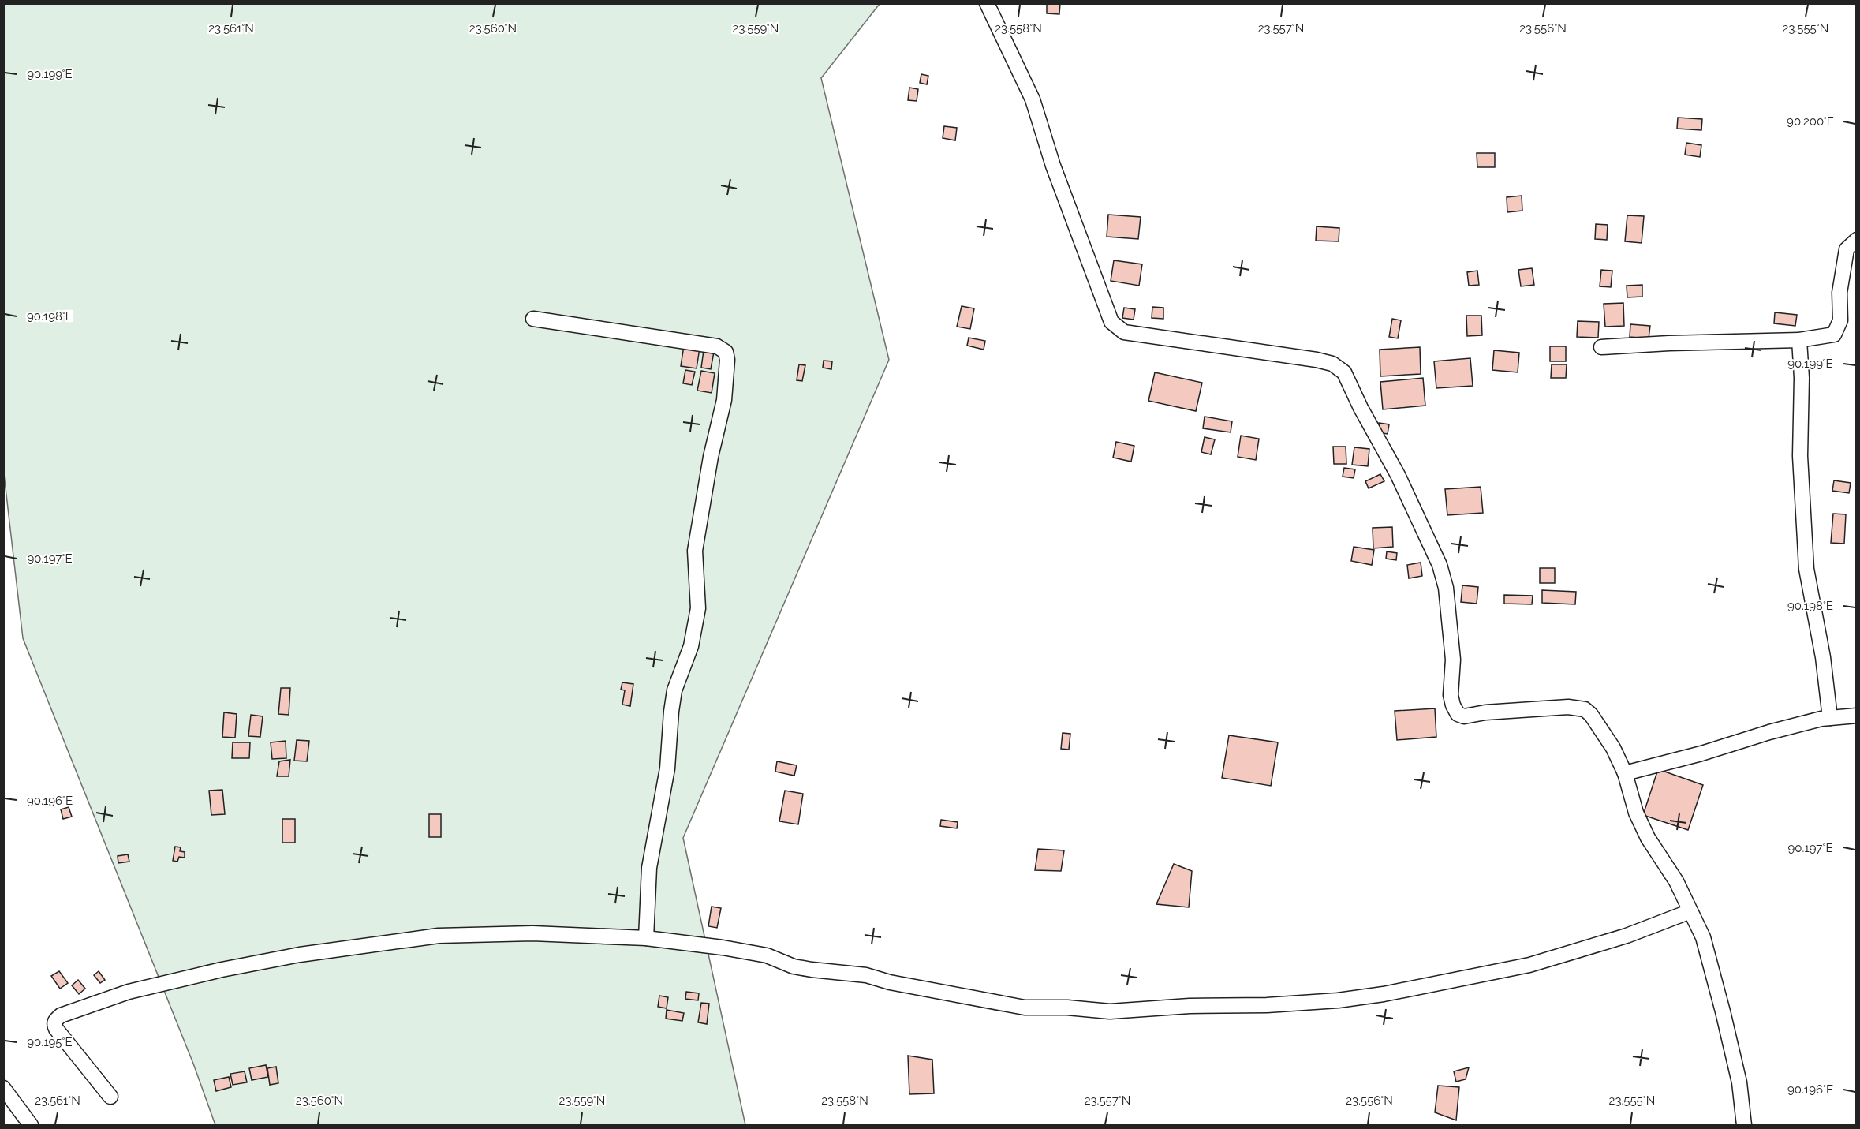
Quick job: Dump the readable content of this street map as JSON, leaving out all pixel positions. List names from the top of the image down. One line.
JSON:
{"coordinates":["23.561°N","23.560°N","23.559°N","23.558°N","23.557°N","23.556°N","23.555°N","90.199°E","90.200°E","90.198°E","90.197°E","90.196°E","90.195°E"]}
